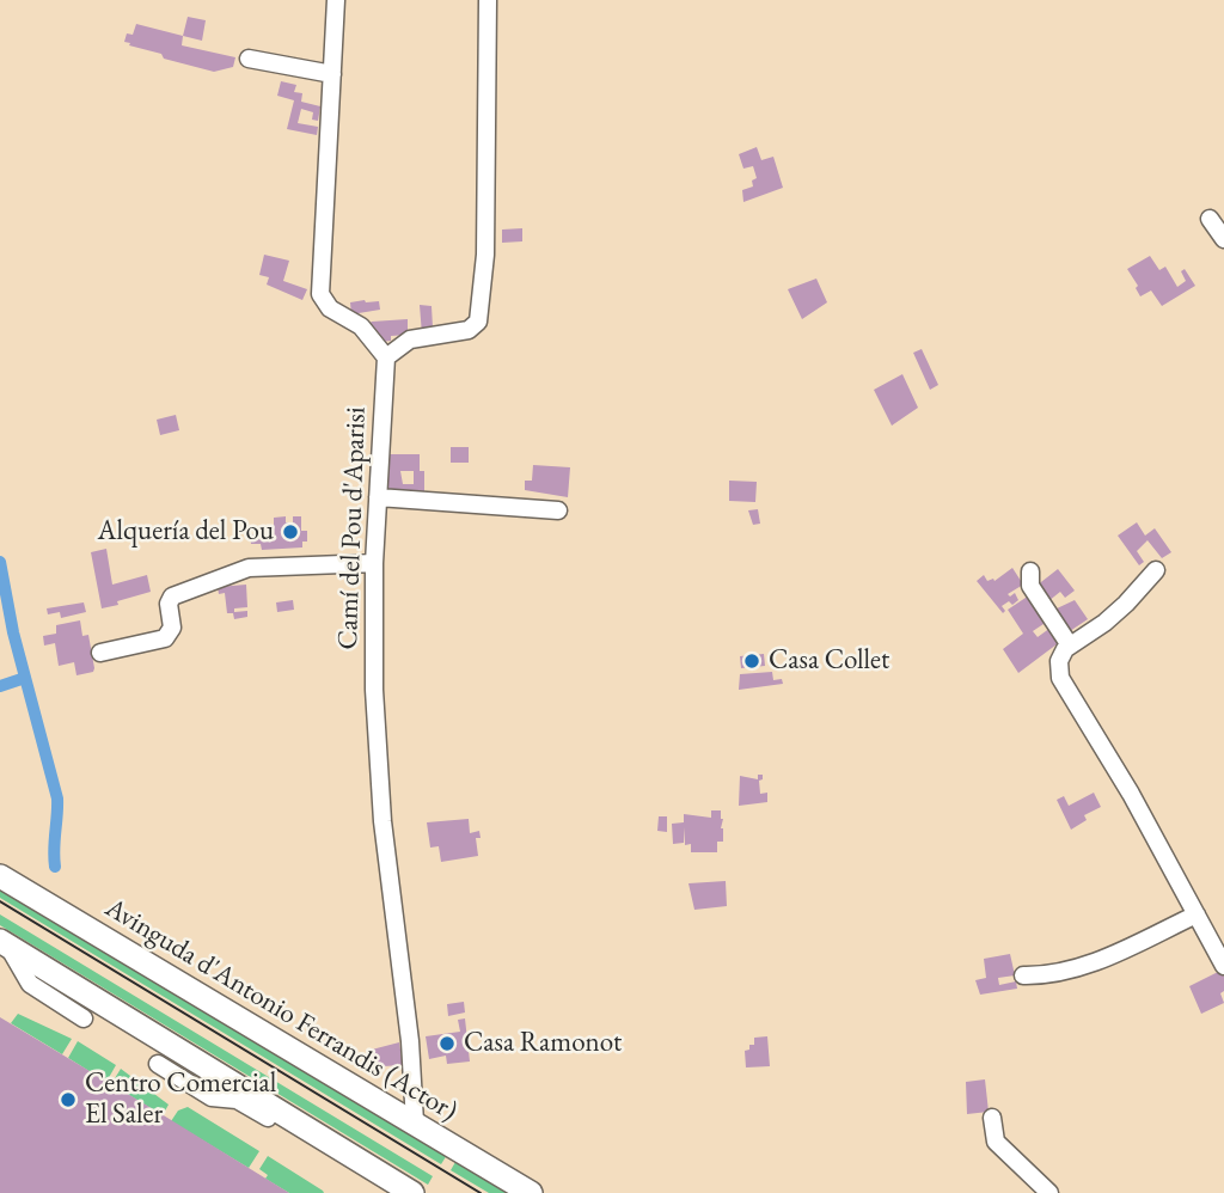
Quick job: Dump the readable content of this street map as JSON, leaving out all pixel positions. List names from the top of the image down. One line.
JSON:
{"streets":{"main road":["Avinguda d'Antonio Ferrandis (Actor)"],"street":["Camí del Pou d'Aparisi"]},"crossings":[["Camí del Pou d'Aparisi","Avinguda d'Antonio Ferrandis (Actor)"]],"places":["Alquería del Pou","Casa Collet","Casa Ramonot","Centro Comercial El Saler"]}
